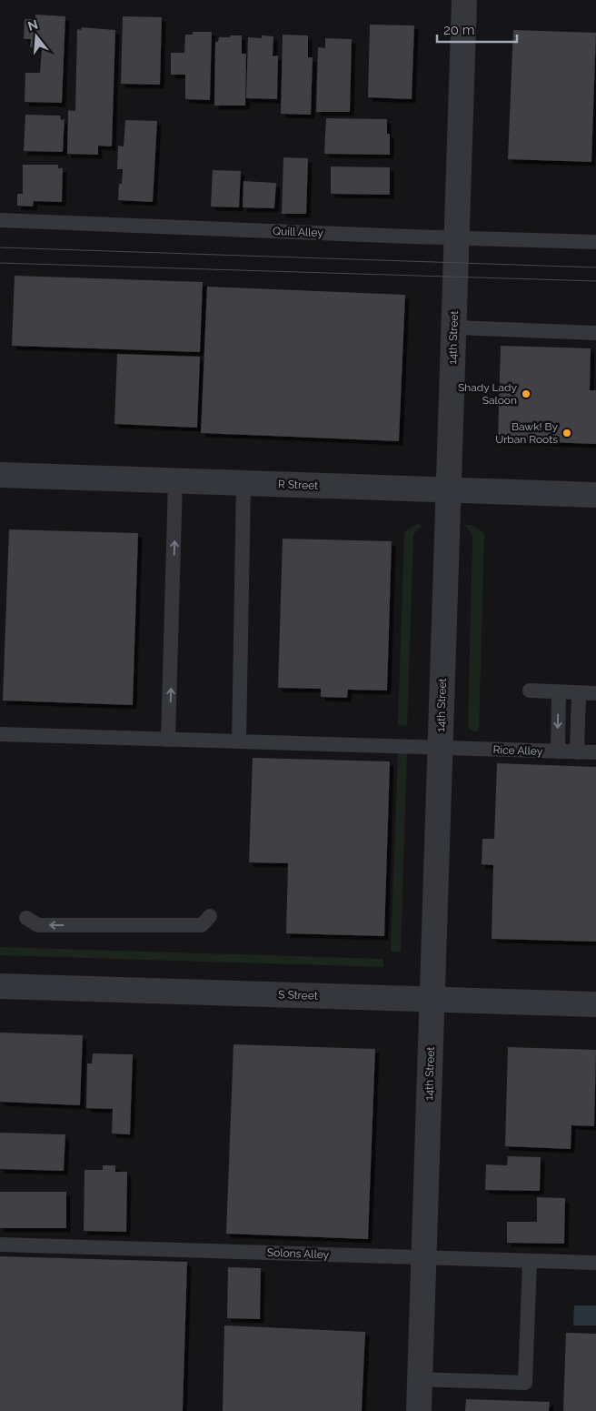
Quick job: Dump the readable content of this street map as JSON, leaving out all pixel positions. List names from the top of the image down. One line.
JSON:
{"streets":{"street":["14th Street","R Street","S Street"],"lane":["Quill Alley","Rice Alley","Solons Alley"]},"crossings":[["Quill Alley","14th Street"],["14th Street","R Street"],["14th Street","Rice Alley"],["14th Street","S Street"],["14th Street","Solons Alley"]],"places":["Shady Lady Saloon","Bawk! By Urban Roots"],"scale_bar":"20 m","north":"top"}
